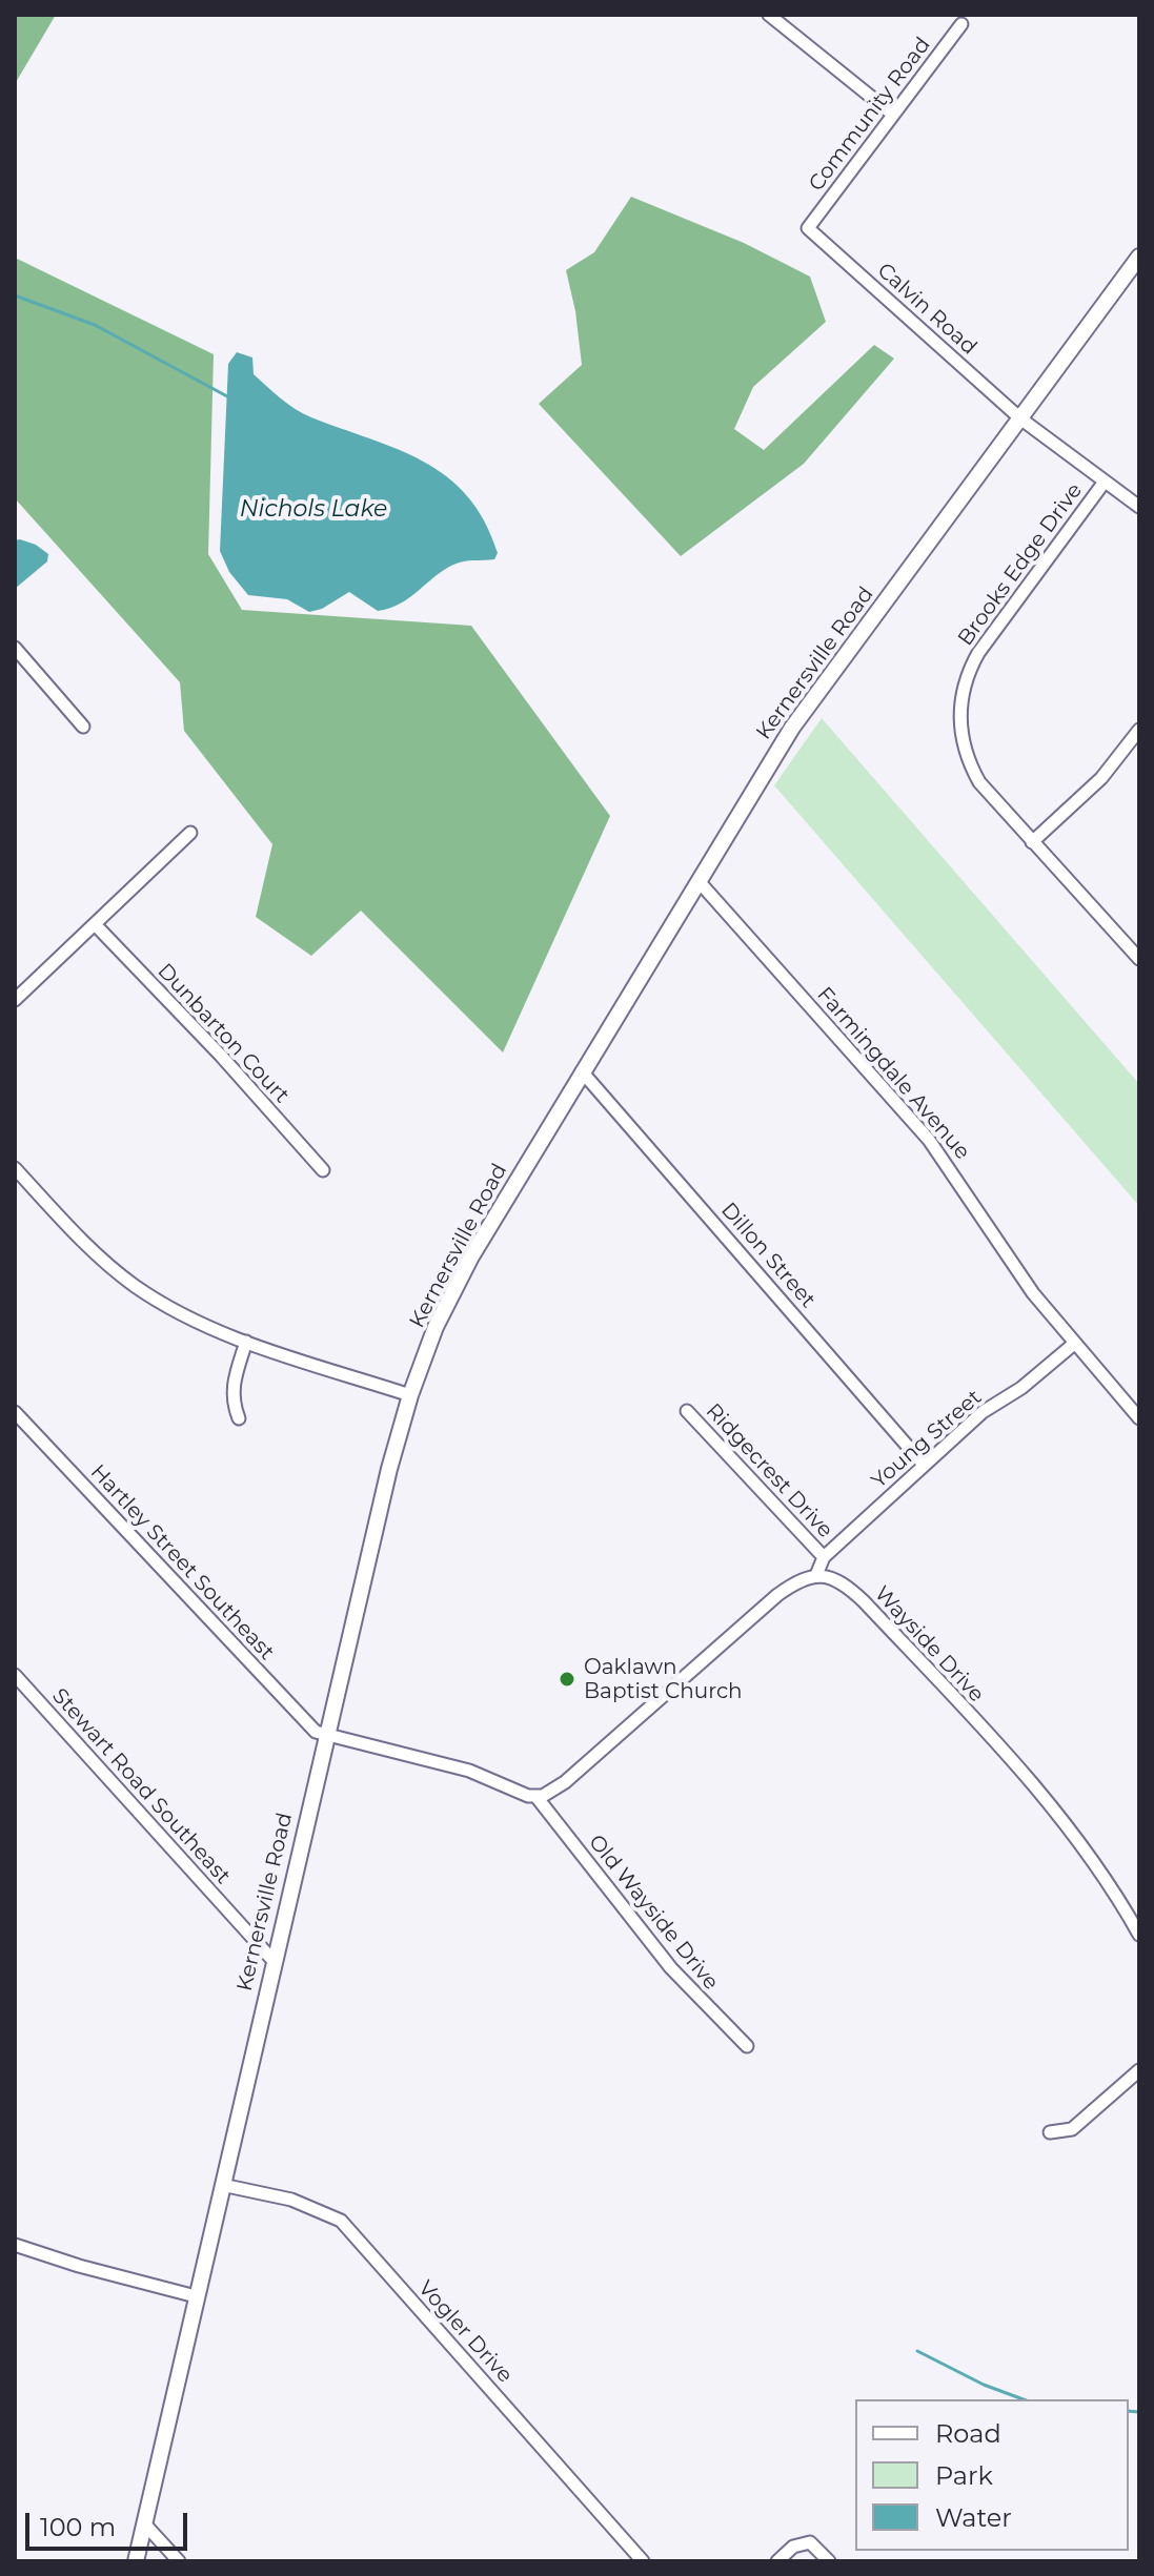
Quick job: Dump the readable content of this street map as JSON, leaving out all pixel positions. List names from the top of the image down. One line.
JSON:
{"streets":{"main road":["Kernersville Road"],"street":["Community Road","Calvin Road","Brooks Edge Drive","Dunbarton Court","Farmingdale Avenue","Dillon Street","Young Street","Ridgecrest Drive","Hartley Street Southeast","Wayside Drive","Stewart Road Southeast","Old Wayside Drive","Vogler Drive"]},"crossings":[["Community Road","Calvin Road"],["Calvin Road","Brooks Edge Drive"],["Calvin Road","Kernersville Road"],["Kernersville Road","Farmingdale Avenue"],["Kernersville Road","Dillon Street"],["Kernersville Road","Hartley Street Southeast"],["Kernersville Road","Stewart Road Southeast"],["Kernersville Road","Vogler Drive"],["Farmingdale Avenue","Young Street"],["Dillon Street","Young Street"],["Young Street","Ridgecrest Drive"],["Young Street","Wayside Drive"]],"water":["Nichols Lake"],"places":["Oaklawn Baptist Church"],"legend":["Road","Park","Water"],"scale_bar":"100 m"}
